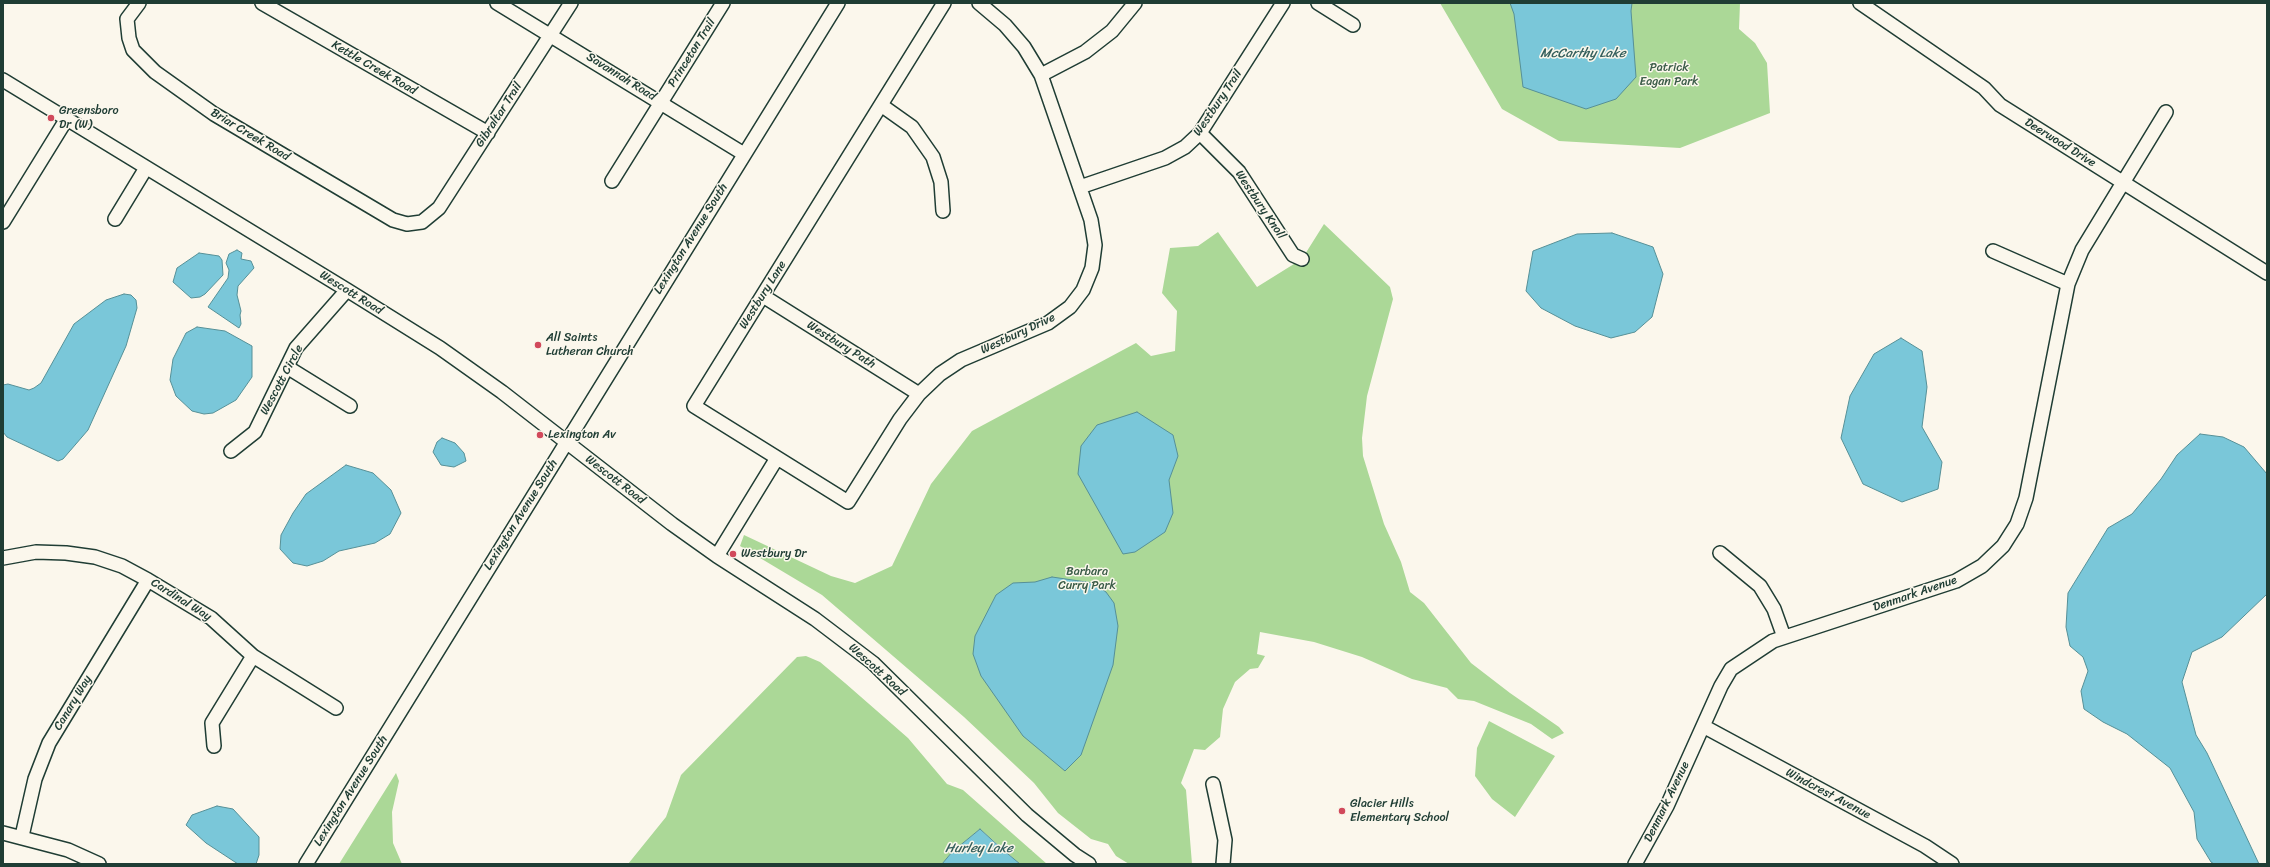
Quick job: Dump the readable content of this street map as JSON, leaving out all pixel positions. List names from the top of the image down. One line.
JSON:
{"streets":{"street":["Princeton Trail","Kettle Creek Road","Savannah Road","Westbury Trail","Gibraltar Trail","Briar Creek Road","Deerwood Drive","Westbury Knoll","Lexington Avenue South","Wescott Road","Westbury Lane","Westbury Drive","Westbury Path","Wescott Circle","Denmark Avenue","Cardinal Way","Canary Way","Windcrest Avenue"]},"crossings":[["Princeton Trail","Savannah Road"],["Kettle Creek Road","Gibraltar Trail"],["Savannah Road","Gibraltar Trail"],["Savannah Road","Lexington Avenue South"],["Westbury Trail","Westbury Knoll"],["Westbury Trail","Westbury Drive"],["Gibraltar Trail","Briar Creek Road"],["Deerwood Drive","Denmark Avenue"],["Lexington Avenue South","Wescott Road"],["Wescott Road","Wescott Circle"],["Westbury Lane","Westbury Drive"],["Westbury Lane","Westbury Path"],["Westbury Drive","Westbury Path"],["Denmark Avenue","Windcrest Avenue"],["Cardinal Way","Canary Way"]],"water":["McCarthy Lake","Hurley Lake"],"parks":["Patrick Eagan Park","Barbara Curry Park"],"places":["Greensboro Dr (W)","All Saints Lutheran Church","Lexington Av","Westbury Dr","Glacier Hills Elementary School"]}
